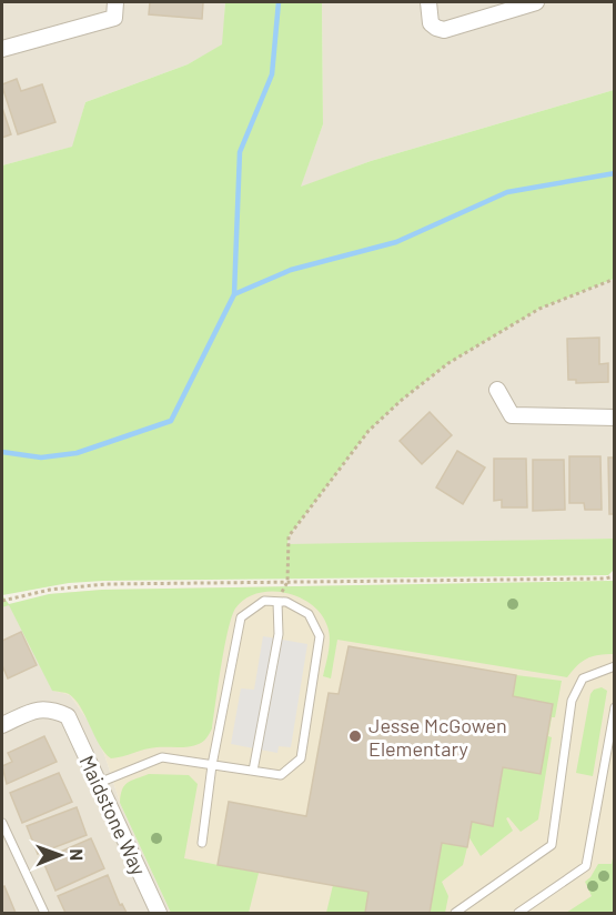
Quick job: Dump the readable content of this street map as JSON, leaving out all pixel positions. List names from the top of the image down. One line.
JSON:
{"streets":{"street":["Maidstone Way"]},"places":["Jesse McGowen Elementary"],"north":"right"}
